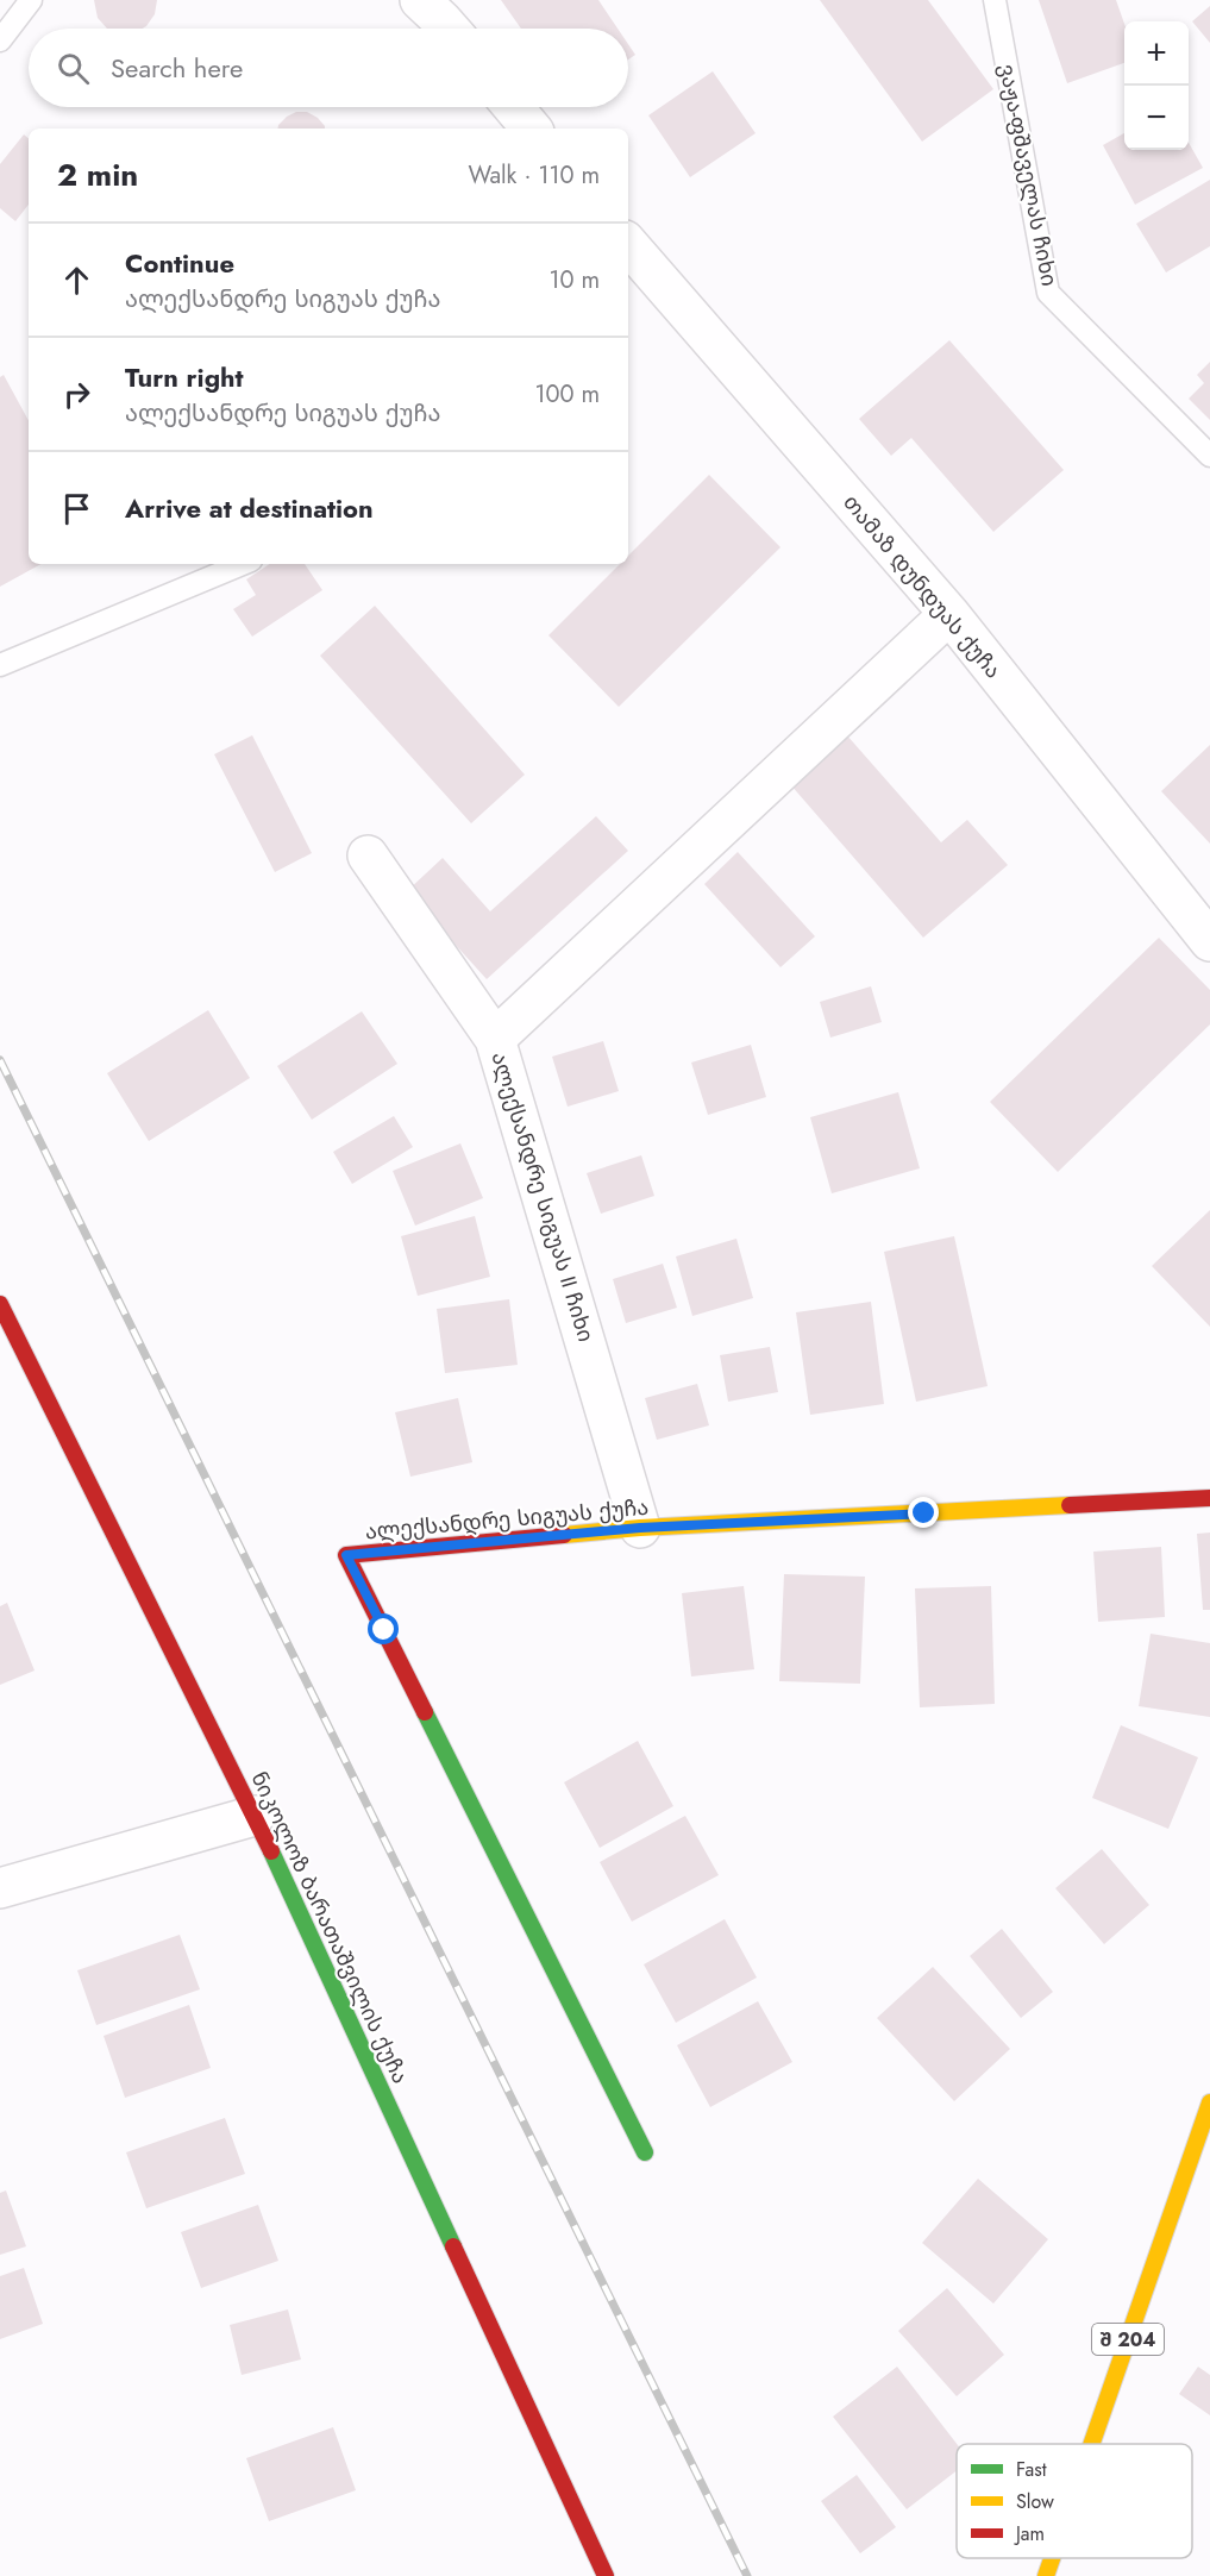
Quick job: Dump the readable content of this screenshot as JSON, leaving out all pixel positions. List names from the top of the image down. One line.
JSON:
{"streets":{"street":["თამაზ დუნდუას ქუჩა","ალექსანდრე სიგუას II ჩიხი","ალექსანდრე სიგუას ქუჩა","ნიკოლოზ ბარათაშვილის ქუჩა","შ 204"],"lane":["ვაჟა-ფშაველას ჩიხი"]},"crossings":[["ალექსანდრე სიგუას II ჩიხი","ალექსანდრე სიგუას ქუჩა"]],"legend":["Fast","Slow","Jam"],"page":{"map_buttons":["+","−"],"search":"Search here","heading":["2 min","Walk · 110 m"],"list":[["Continue","ალექსანდრე სიგუას ქუჩა","10 m"],["Turn right","ალექსანდრე სიგუას ქუჩა","100 m"],"Arrive at destination"]}}
